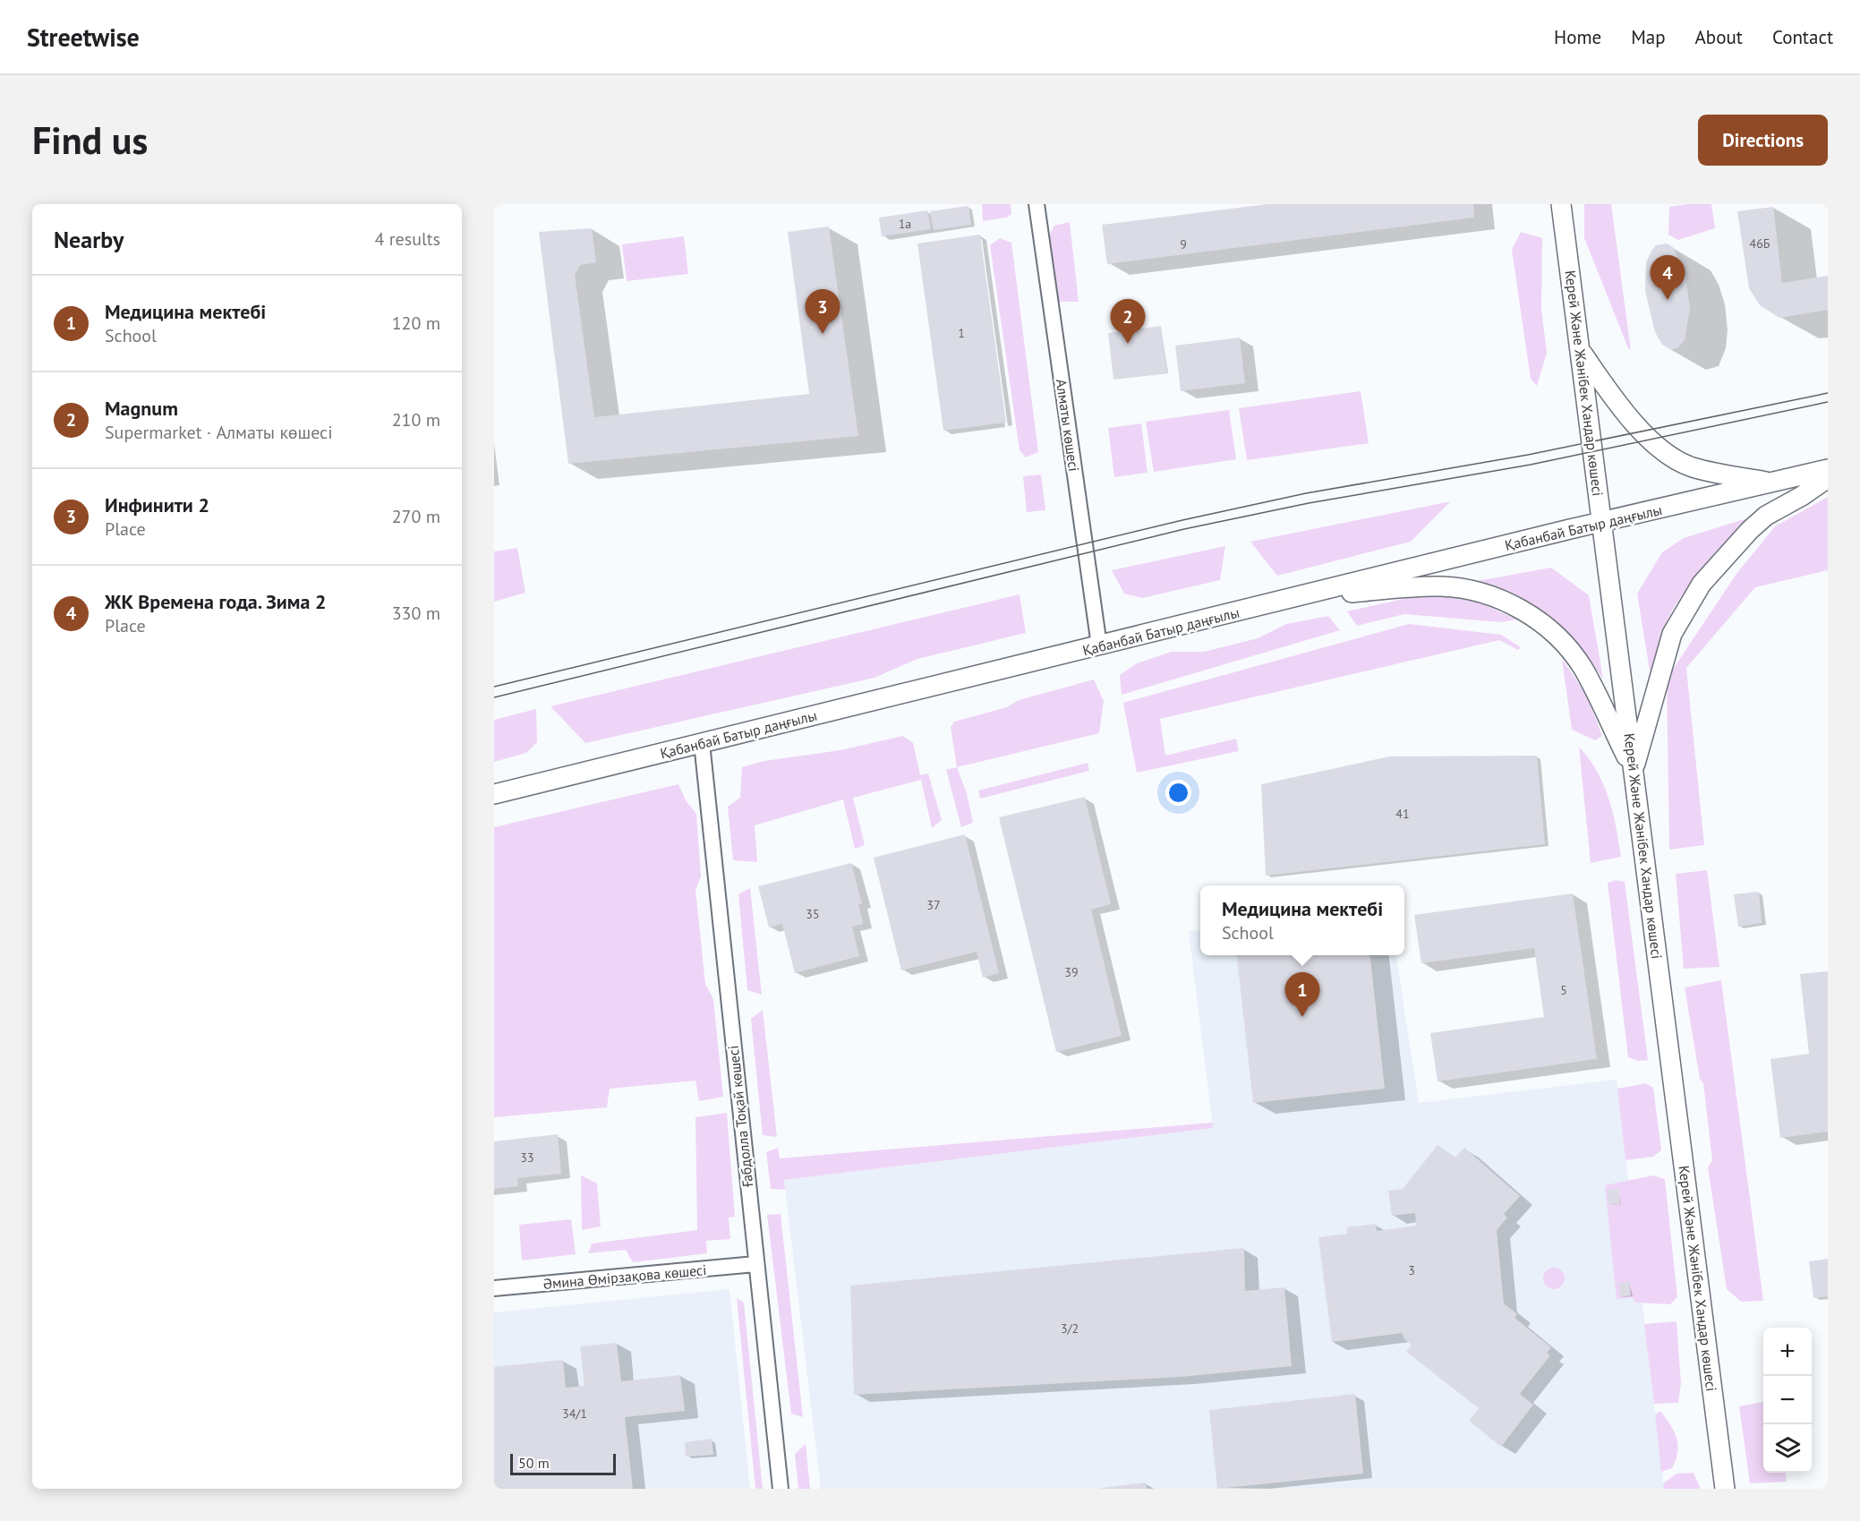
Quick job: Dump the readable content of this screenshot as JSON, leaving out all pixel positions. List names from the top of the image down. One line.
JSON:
{"streets":{"main road":["Керей Және Жәнібек Хандар көшесі","Қабанбай Батыр даңғылы"],"street":["Алматы көшесі","Ғабдолла Тоқай көшесі","Әмина Өмірзақова көшесі"]},"crossings":[["Керей Және Жәнібек Хандар көшесі","Қабанбай Батыр даңғылы"],["Алматы көшесі","Қабанбай Батыр даңғылы"],["Қабанбай Батыр даңғылы","Ғабдолла Тоқай көшесі"],["Ғабдолла Тоқай көшесі","Әмина Өмірзақова көшесі"]],"house_numbers":["1а","46Б","9","1","41","37","35","39","5","33","3","3/2","34/1"],"scale_bar":"50 m","page":{"header":"Streetwise","nav":["Home","Map","About","Contact"],"buttons":"Directions","title":"Find us","heading":["Nearby","4 results"],"pins":["4","3","2","1"],"list":[{"mark":"1","name":"Медицина мектебі","note":"School","value":"120 m"},{"mark":"2","name":"Magnum","note":"Supermarket · Алматы көшесі","value":"210 m"},{"mark":"3","name":"Инфинити 2","note":"Place","value":"270 m"},{"mark":"4","name":"ЖК Времена года. Зима 2","note":"Place","value":"330 m"}],"popup":["Медицина мектебі","School"],"map_buttons":["+","−"],"scale":"50 m"}}
